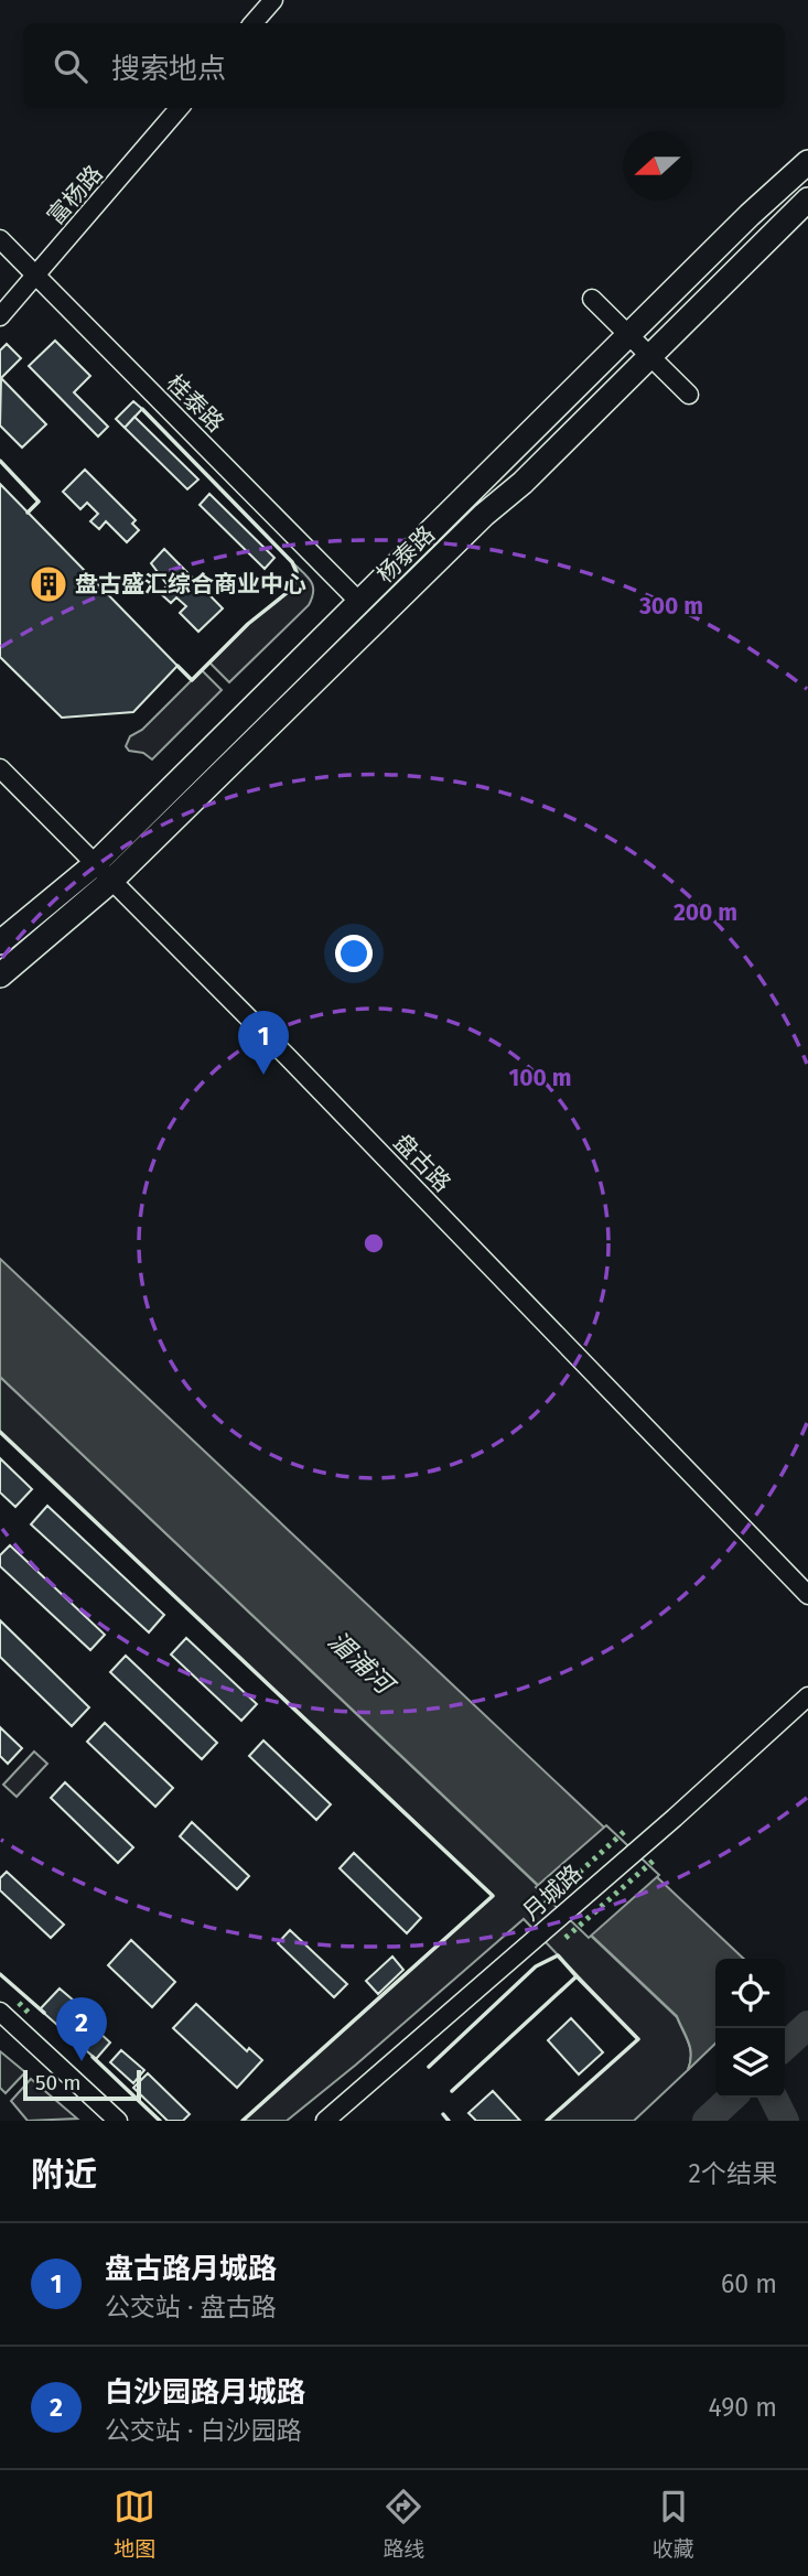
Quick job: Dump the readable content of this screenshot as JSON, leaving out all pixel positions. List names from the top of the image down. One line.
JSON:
{"streets":{"main road":["杨泰路"],"street":["富杨路","桂泰路","盘古路","月城路"]},"crossings":[["富杨路","桂泰路"],["桂泰路","杨泰路"],["杨泰路","盘古路"]],"water":["湄浦河"],"places":{"building":["盘古盛汇综合商业中心"]},"scale_bar":"50 m","north":"left","page":{"search":"搜索地点","pins":["1","2"],"scale":"50 m","heading":["附近","2个结果"],"list":[{"mark":"1","name":"盘古路月城路","note":"公交站 · 盘古路","value":"60 m"},{"mark":"2","name":"白沙园路月城路","note":"公交站 · 白沙园路","value":"490 m"}],"nav":["地图","路线","收藏"]},"rings":["300 m","200 m","100 m"]}
